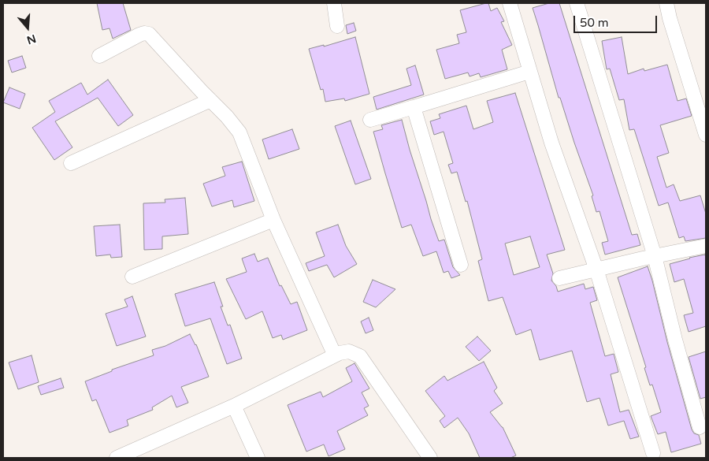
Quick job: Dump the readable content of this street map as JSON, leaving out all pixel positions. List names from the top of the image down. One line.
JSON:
{"scale_bar":"50 m","north":"bottom"}
